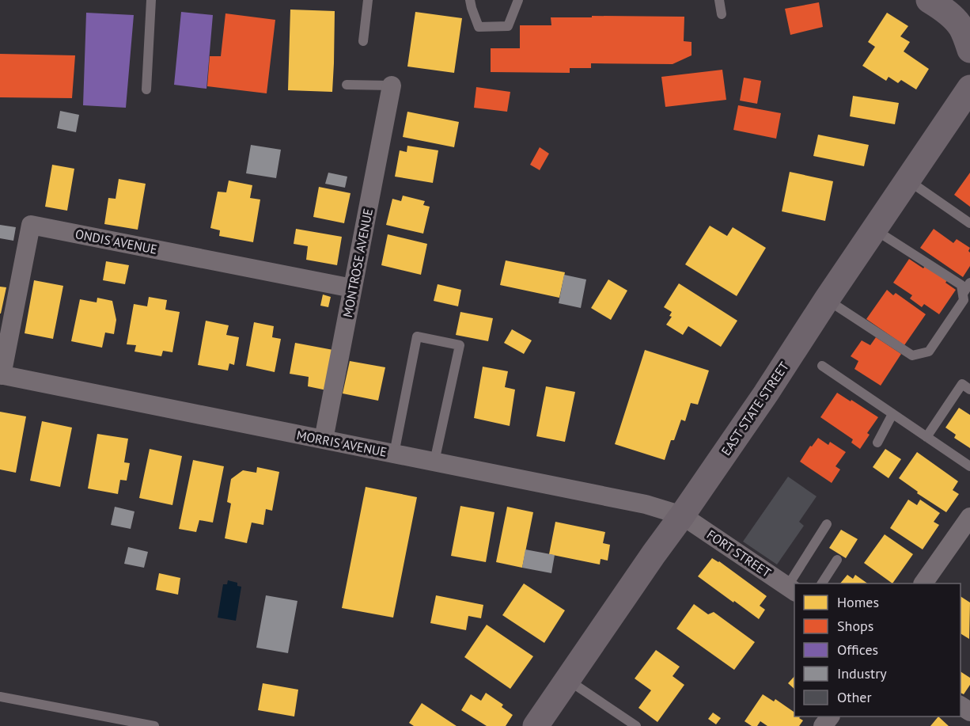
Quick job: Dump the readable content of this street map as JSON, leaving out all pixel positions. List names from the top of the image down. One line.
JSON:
{"streets":{"main road":["EAST STATE STREET"],"street":["ONDIS AVENUE","MONTROSE AVENUE","MORRIS AVENUE","FORT STREET"]},"crossings":[["ONDIS AVENUE","MONTROSE AVENUE"],["ONDIS AVENUE","MORRIS AVENUE"],["MONTROSE AVENUE","MORRIS AVENUE"],["EAST STATE STREET","MORRIS AVENUE"],["EAST STATE STREET","FORT STREET"],["MORRIS AVENUE","FORT STREET"]],"legend":["Homes","Shops","Offices","Industry","Other"]}
